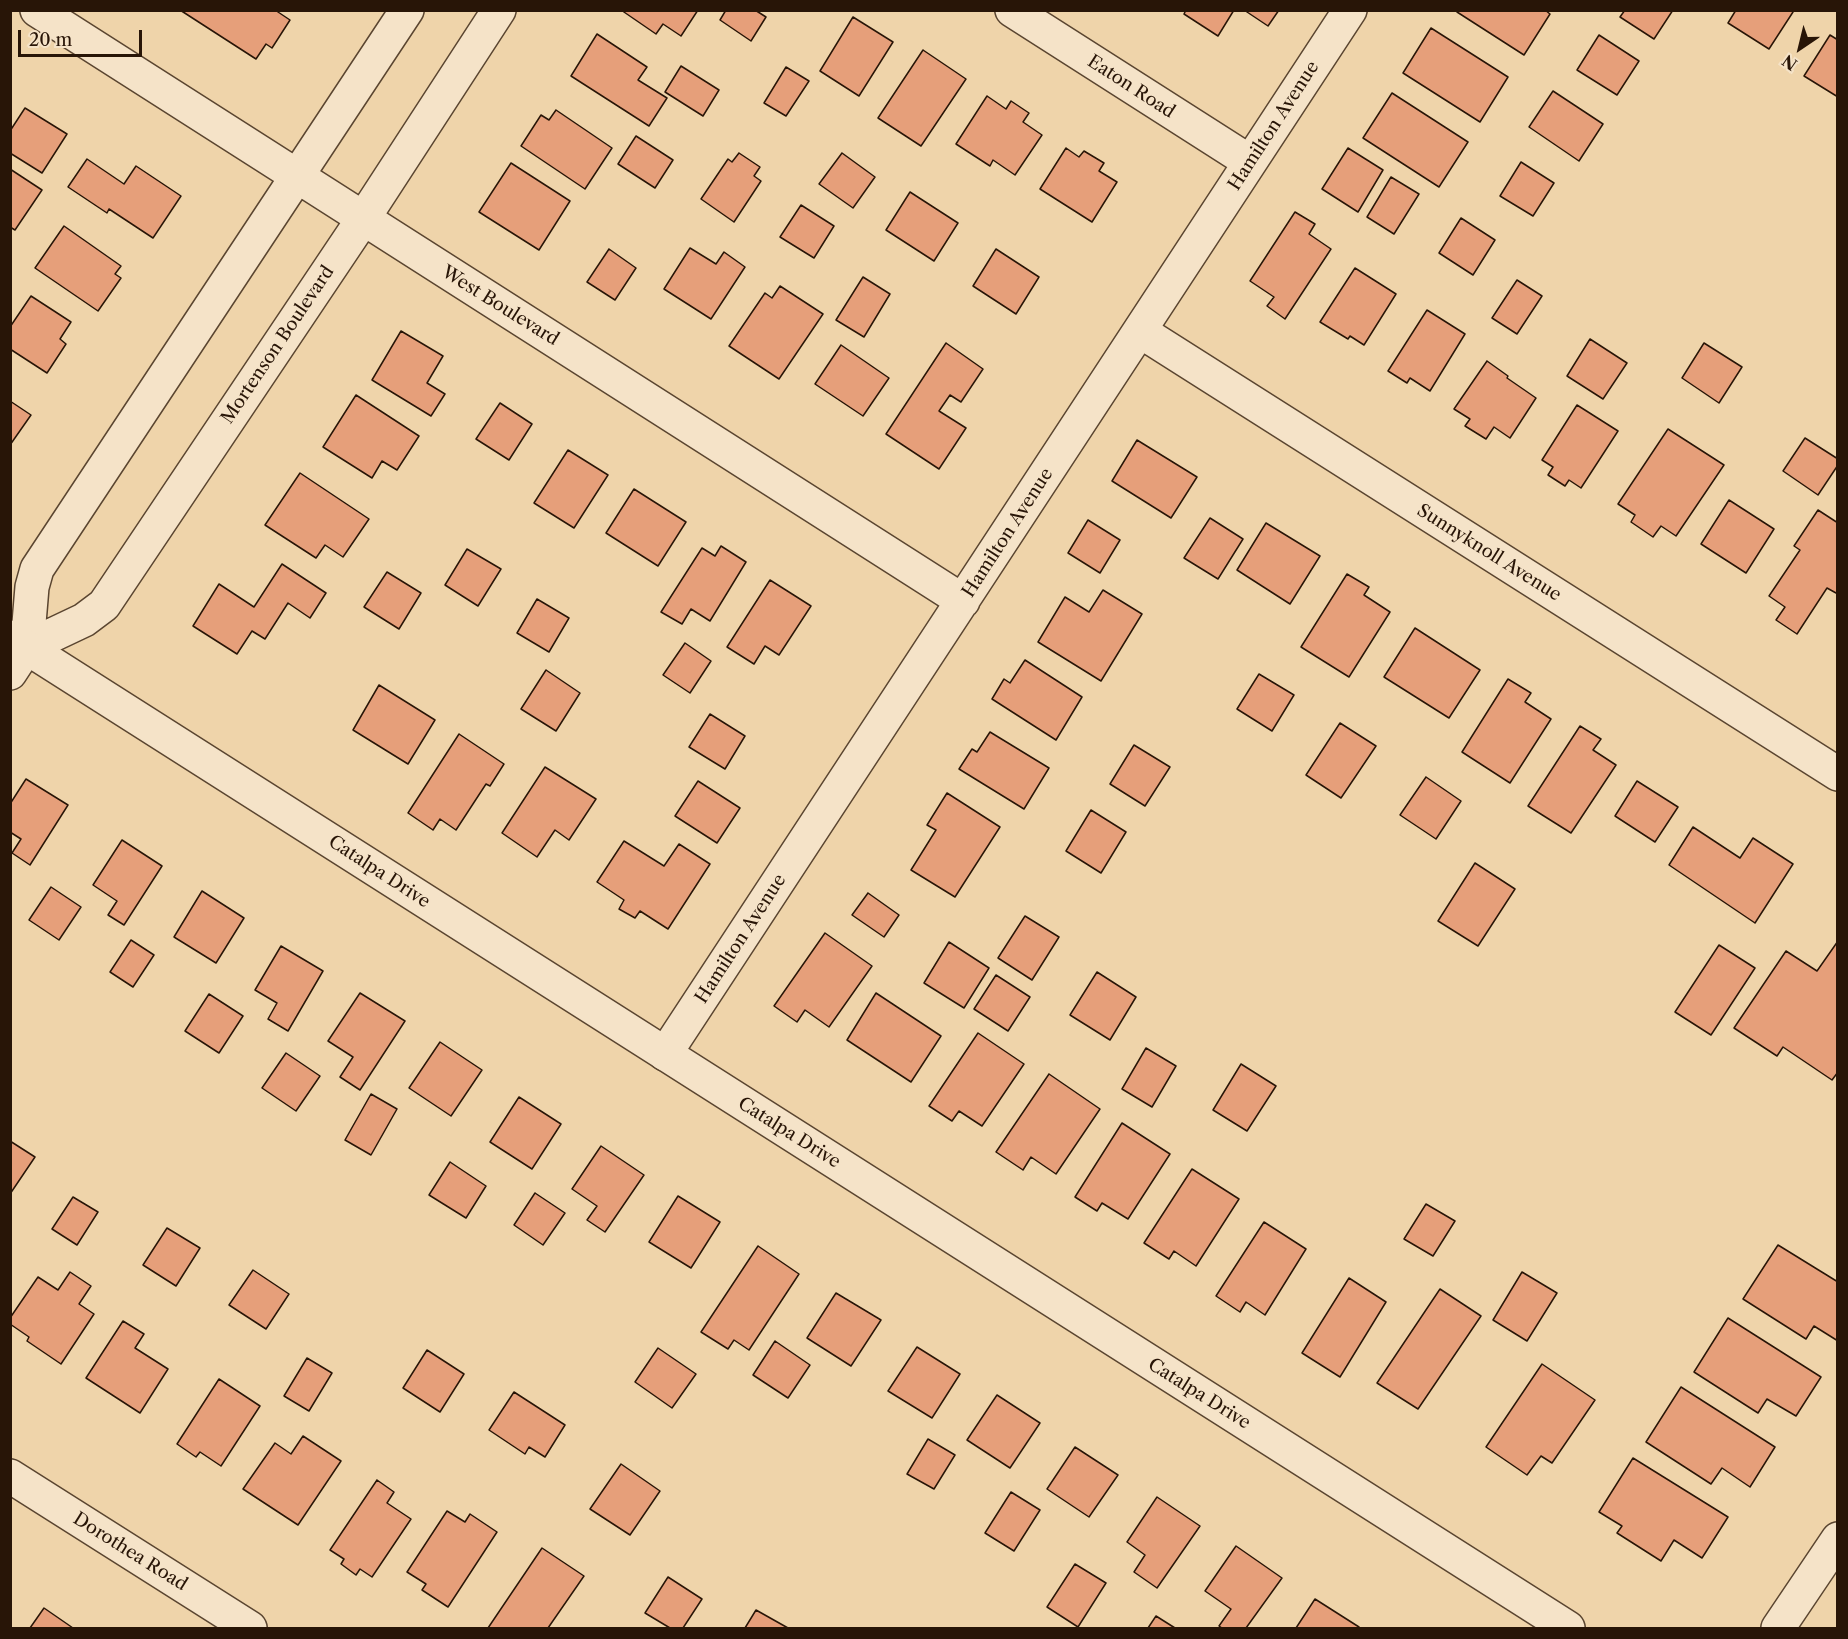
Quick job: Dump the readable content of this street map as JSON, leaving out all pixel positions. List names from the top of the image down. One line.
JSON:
{"streets":{"street":["Eaton Road","Hamilton Avenue","West Boulevard","Mortenson Boulevard","Sunnyknoll Avenue","Catalpa Drive","Dorothea Road"]},"crossings":[["Eaton Road","Hamilton Avenue"],["Hamilton Avenue","West Boulevard"],["Hamilton Avenue","Sunnyknoll Avenue"],["Hamilton Avenue","Catalpa Drive"],["West Boulevard","Mortenson Boulevard"],["Mortenson Boulevard","Catalpa Drive"]],"scale_bar":"20 m","north":"bottom left"}
